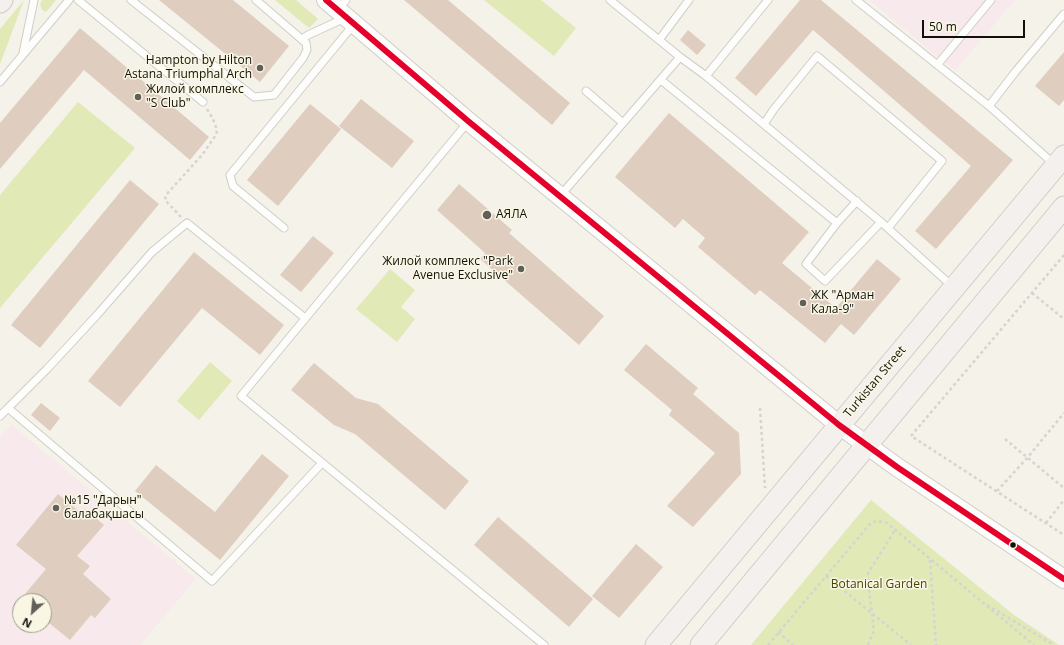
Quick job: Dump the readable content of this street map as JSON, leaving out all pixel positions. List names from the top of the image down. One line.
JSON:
{"streets":{"main road":["Turkistan Street"]},"parks":["Botanical Garden"],"places":["Hampton by Hilton Astana Triumphal Arch","Жилой комплекс \"S Club\"","АЯЛА","Жилой комплекс \"Park Avenue Exclusive\"","ЖК \"Арман Кала-9\"","№15 \"Дарын\" балабақшасы"],"scale_bar":"50 m","north":"bottom left"}
